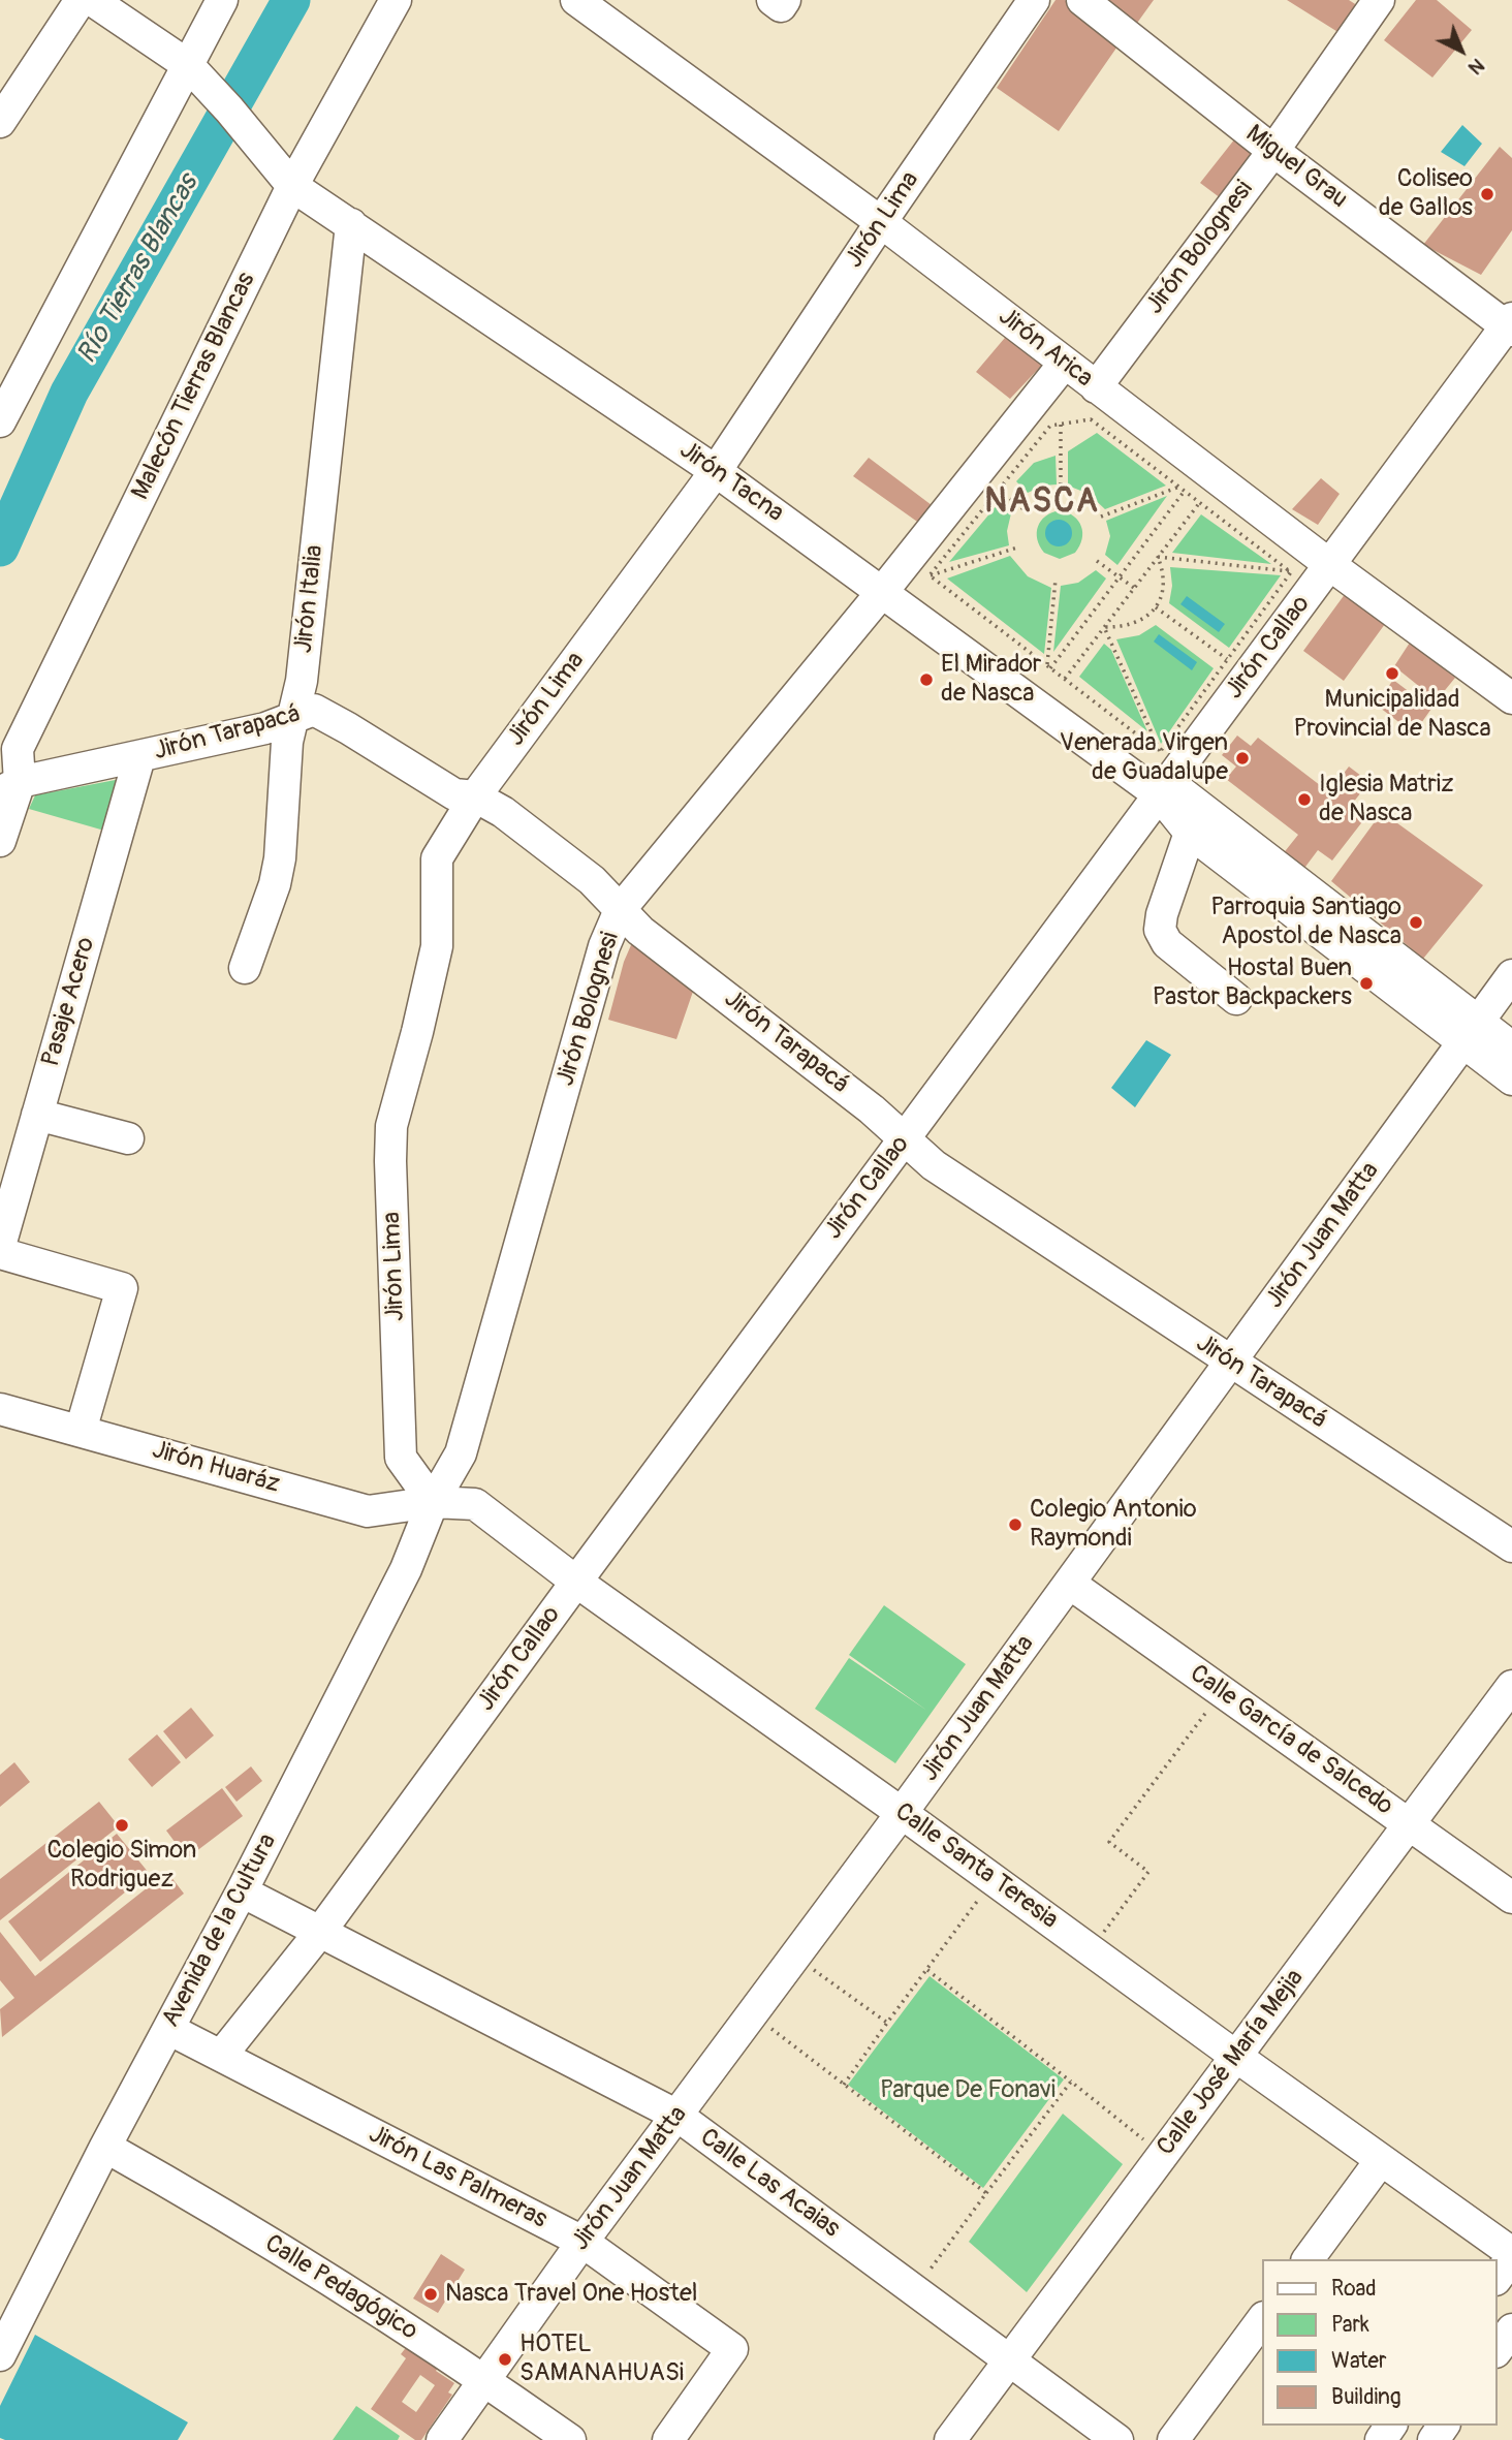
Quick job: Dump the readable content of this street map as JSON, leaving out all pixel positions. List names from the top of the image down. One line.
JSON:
{"streets":{"street":["Miguel Grau","Jirón Lima","Jirón Bolognesi","Jirón Arica","Malecón Tierras Blancas","Jirón Tacna","Jirón Italia","Jirón Callao","Jirón Tarapacá","Pasaje Acero","Jirón Juan Matta","Jirón Huaráz","Calle García de Salcedo","Calle Santa Teresia","Avenida de la Cultura","Calle José María Mejia","Jirón Las Palmeras","Calle Las Acaias","Calle Pedagógico"]},"crossings":[["Miguel Grau","Jirón Bolognesi"],["Miguel Grau","Jirón Callao"],["Jirón Lima","Jirón Bolognesi"],["Jirón Lima","Jirón Arica"],["Jirón Lima","Jirón Tacna"],["Jirón Lima","Jirón Tarapacá"],["Jirón Lima","Jirón Huaráz"],["Jirón Lima","Calle Santa Teresia"],["Jirón Lima","Avenida de la Cultura"],["Jirón Bolognesi","Jirón Arica"],["Jirón Bolognesi","Jirón Tacna"],["Jirón Bolognesi","Jirón Tarapacá"],["Jirón Bolognesi","Jirón Huaráz"],["Jirón Bolognesi","Calle Santa Teresia"],["Jirón Bolognesi","Avenida de la Cultura"],["Jirón Arica","Jirón Callao"],["Malecón Tierras Blancas","Jirón Tacna"],["Malecón Tierras Blancas","Jirón Tarapacá"],["Jirón Tacna","Jirón Italia"],["Jirón Tacna","Jirón Callao"],["Jirón Italia","Jirón Tarapacá"],["Jirón Callao","Jirón Tarapacá"],["Jirón Callao","Calle Santa Teresia"],["Jirón Callao","Jirón Las Palmeras"],["Jirón Callao","Calle Las Acaias"],["Jirón Tarapacá","Pasaje Acero"],["Jirón Tarapacá","Jirón Juan Matta"],["Jirón Juan Matta","Calle García de Salcedo"],["Jirón Juan Matta","Calle Santa Teresia"],["Jirón Juan Matta","Jirón Las Palmeras"],["Jirón Juan Matta","Calle Las Acaias"],["Jirón Juan Matta","Calle Pedagógico"],["Jirón Huaráz","Calle Santa Teresia"],["Jirón Huaráz","Avenida de la Cultura"],["Calle García de Salcedo","Calle José María Mejia"],["Calle Santa Teresia","Avenida de la Cultura"],["Calle Santa Teresia","Calle José María Mejia"],["Avenida de la Cultura","Jirón Las Palmeras"],["Avenida de la Cultura","Calle Las Acaias"],["Avenida de la Cultura","Calle Pedagógico"],["Calle José María Mejia","Calle Las Acaias"]],"districts":["NASCA"],"water":["Río Tierras Blancas"],"parks":["Parque De Fonavi"],"places":["Coliseo de Gallos","Municipalidad Provincial de Nasca","El Mirador de Nasca","Venerada Virgen de Guadalupe","Iglesia Matriz de Nasca","Parroquia Santiago Apostol de Nasca","Hostal Buen Pastor Backpackers","Colegio Antonio Raymondi","Colegio Simon Rodriguez","Nasca Travel One Hostel","HOTEL SAMANAHUASi"],"legend":["Road","Park","Water","Building"],"north":"bottom right"}
